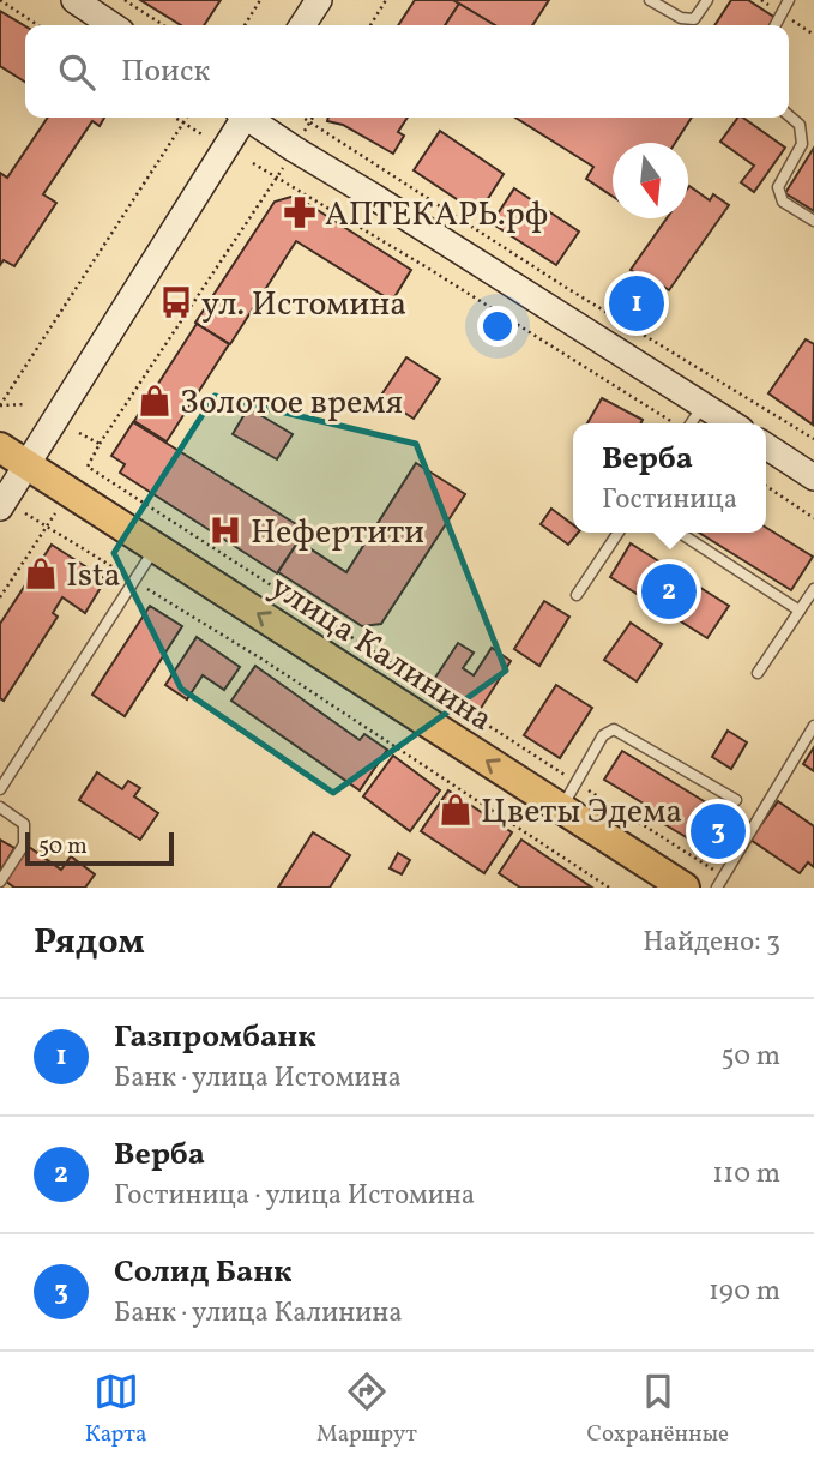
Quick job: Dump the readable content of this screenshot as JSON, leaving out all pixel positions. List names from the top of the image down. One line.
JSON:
{"streets":{"main road":["улица Калинина"]},"one_way":["улица Калинина"],"places":{"pharmacy":["АПТЕКАРЬ.рф"],"bus stop":["ул. Истомина"],"shop":["Золотое время","Ista","Цветы Эдема"],"hospital":["Нефертити"]},"scale_bar":"50 m","north":"bottom","page":{"search":"Поиск","pins":["1","2","3"],"popup":["Верба","Гостиница"],"scale":"50 m","heading":["Рядом","Найдено: 3"],"list":[{"mark":"1","name":"Газпромбанк","note":"Банк · улица Истомина","value":"50 m"},{"mark":"2","name":"Верба","note":"Гостиница · улица Истомина","value":"110 m"},{"mark":"3","name":"Солид Банк","note":"Банк · улица Калинина","value":"190 m"}],"nav":["Карта","Маршрут","Сохранённые"]}}
